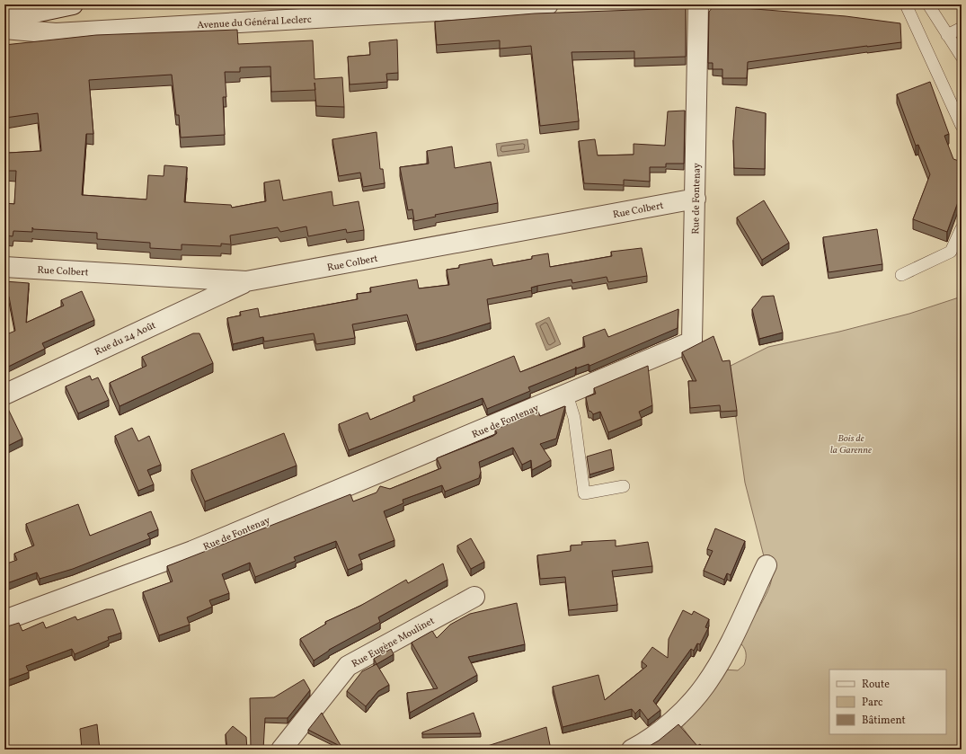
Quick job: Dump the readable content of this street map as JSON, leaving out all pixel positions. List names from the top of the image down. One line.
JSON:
{"streets":{"street":["Avenue du Général Leclerc","Rue de Fontenay","Rue Colbert","Rue du 24 Août","Rue Eugène Moulinet"]},"crossings":[["Rue de Fontenay","Rue Colbert"],["Rue Colbert","Rue du 24 Août"]],"parks":["Bois de la Garenne"],"legend":["Route","Parc","Bâtiment"]}
